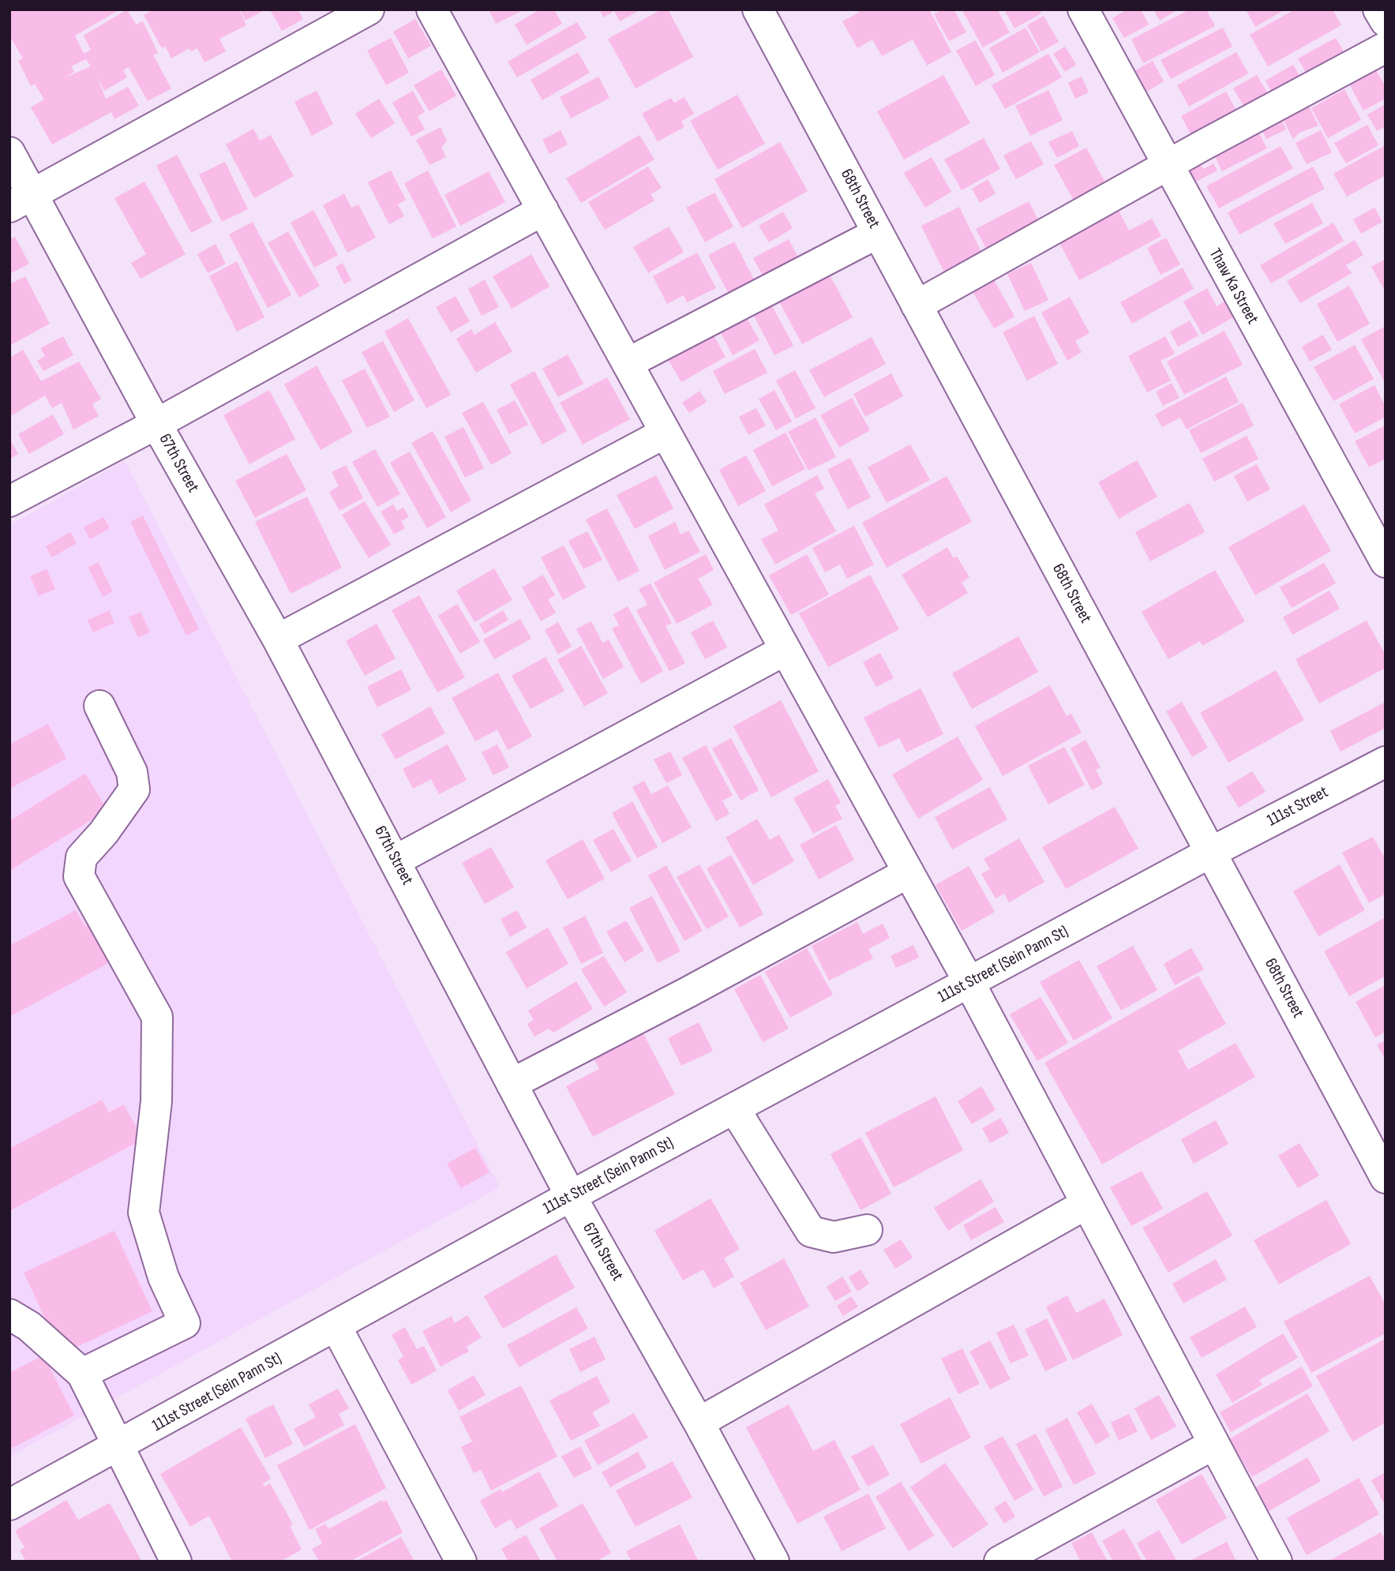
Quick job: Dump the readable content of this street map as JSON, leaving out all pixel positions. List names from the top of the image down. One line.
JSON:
{"streets":{"street":["68th Street","Thaw Ka Street","67th Street","111st Street","111st Street (Sein Pann St)"]},"crossings":[["68th Street","111st Street"],["68th Street","111st Street (Sein Pann St)"],["67th Street","111st Street (Sein Pann St)"],["111st Street","111st Street (Sein Pann St)"]]}
